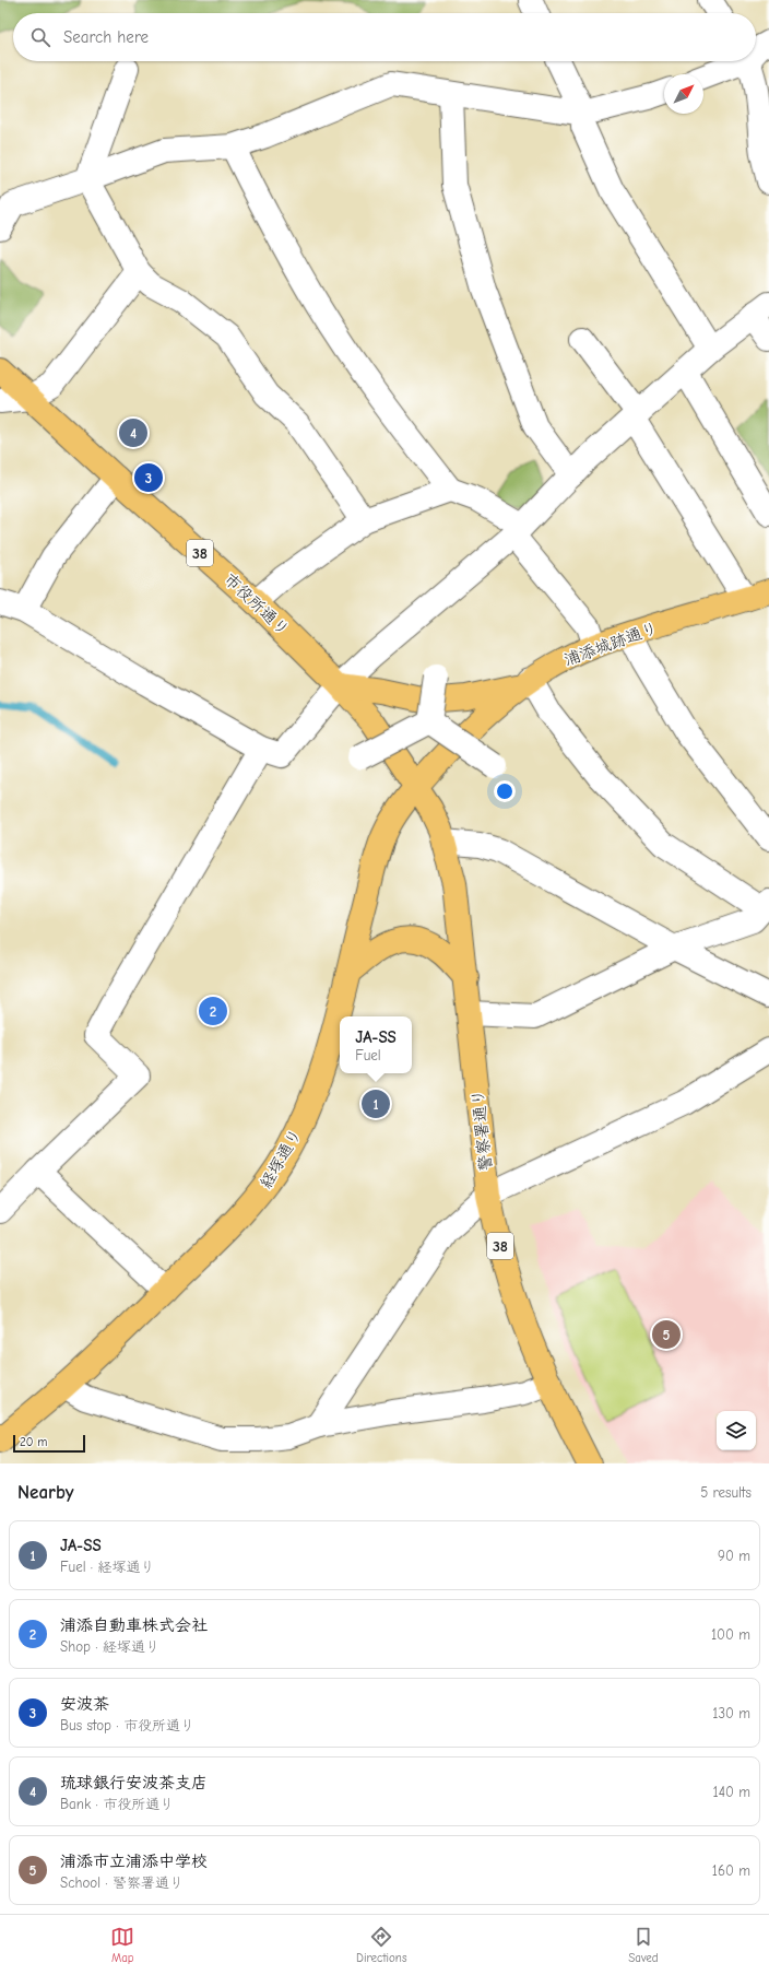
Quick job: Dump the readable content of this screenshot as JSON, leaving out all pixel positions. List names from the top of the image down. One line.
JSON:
{"streets":{"main road":["38","市役所通り","浦添城跡通り","警察署通り","経塚通り"]},"crossings":[["市役所通り","浦添城跡通り"],["市役所通り","警察署通り"],["市役所通り","経塚通り"],["浦添城跡通り","警察署通り"],["浦添城跡通り","経塚通り"],["警察署通り","経塚通り"]],"scale_bar":"20 m","north":"top right","page":{"search":"Search here","pins":["4","3","2","1","5"],"popup":["JA-SS","Fuel"],"scale":"20 m","heading":["Nearby","5 results"],"list":[{"mark":"1","name":"JA-SS","note":"Fuel · 経塚通り","value":"90 m"},{"mark":"2","name":"浦添自動車株式会社","note":"Shop · 経塚通り","value":"100 m"},{"mark":"3","name":"安波茶","note":"Bus stop · 市役所通り","value":"130 m"},{"mark":"4","name":"琉球銀行安波茶支店","note":"Bank · 市役所通り","value":"140 m"},{"mark":"5","name":"浦添市立浦添中学校","note":"School · 警察署通り","value":"160 m"}],"nav":["Map","Directions","Saved"]}}
